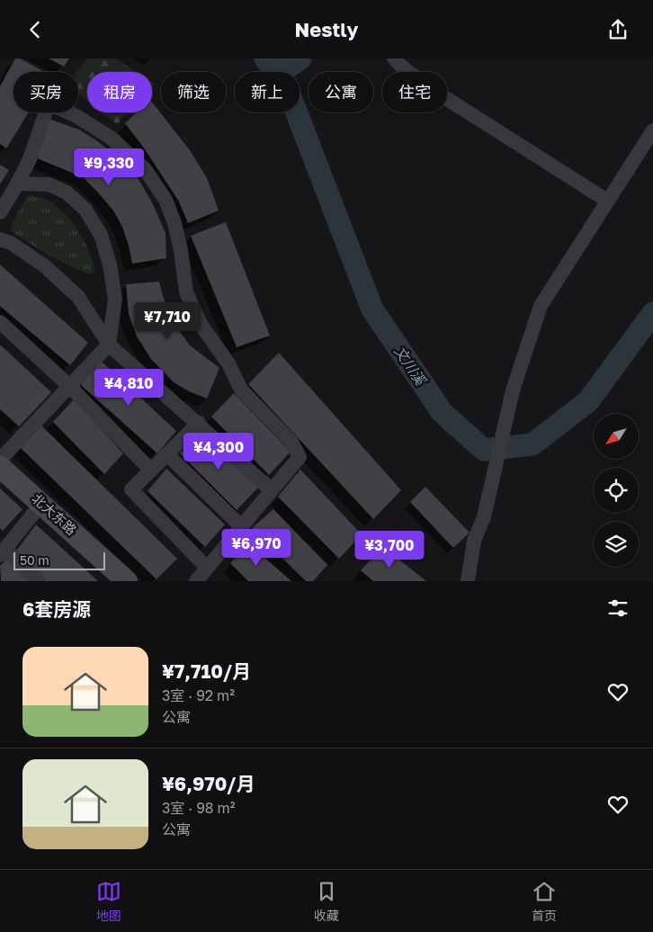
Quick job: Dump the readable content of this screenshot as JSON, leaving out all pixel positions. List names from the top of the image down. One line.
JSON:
{"streets":{"main road":["北大东路"]},"water":["文川溪"],"scale_bar":"50 m","north":"bottom left","page":{"header":"Nestly","chip":["买房","租房","筛选","新上","公寓","住宅"],"price":["¥9,330","¥7,710","¥4,810","¥4,300","¥6,970","¥3,700"],"scale":"50 m","heading":"6套房源","list":[{"name":"¥7,710/月","note":"3室 · 92 m² · 公寓"},{"name":"¥6,970/月","note":"3室 · 98 m² · 公寓"}],"tabs":["地图","收藏","首页"]}}
